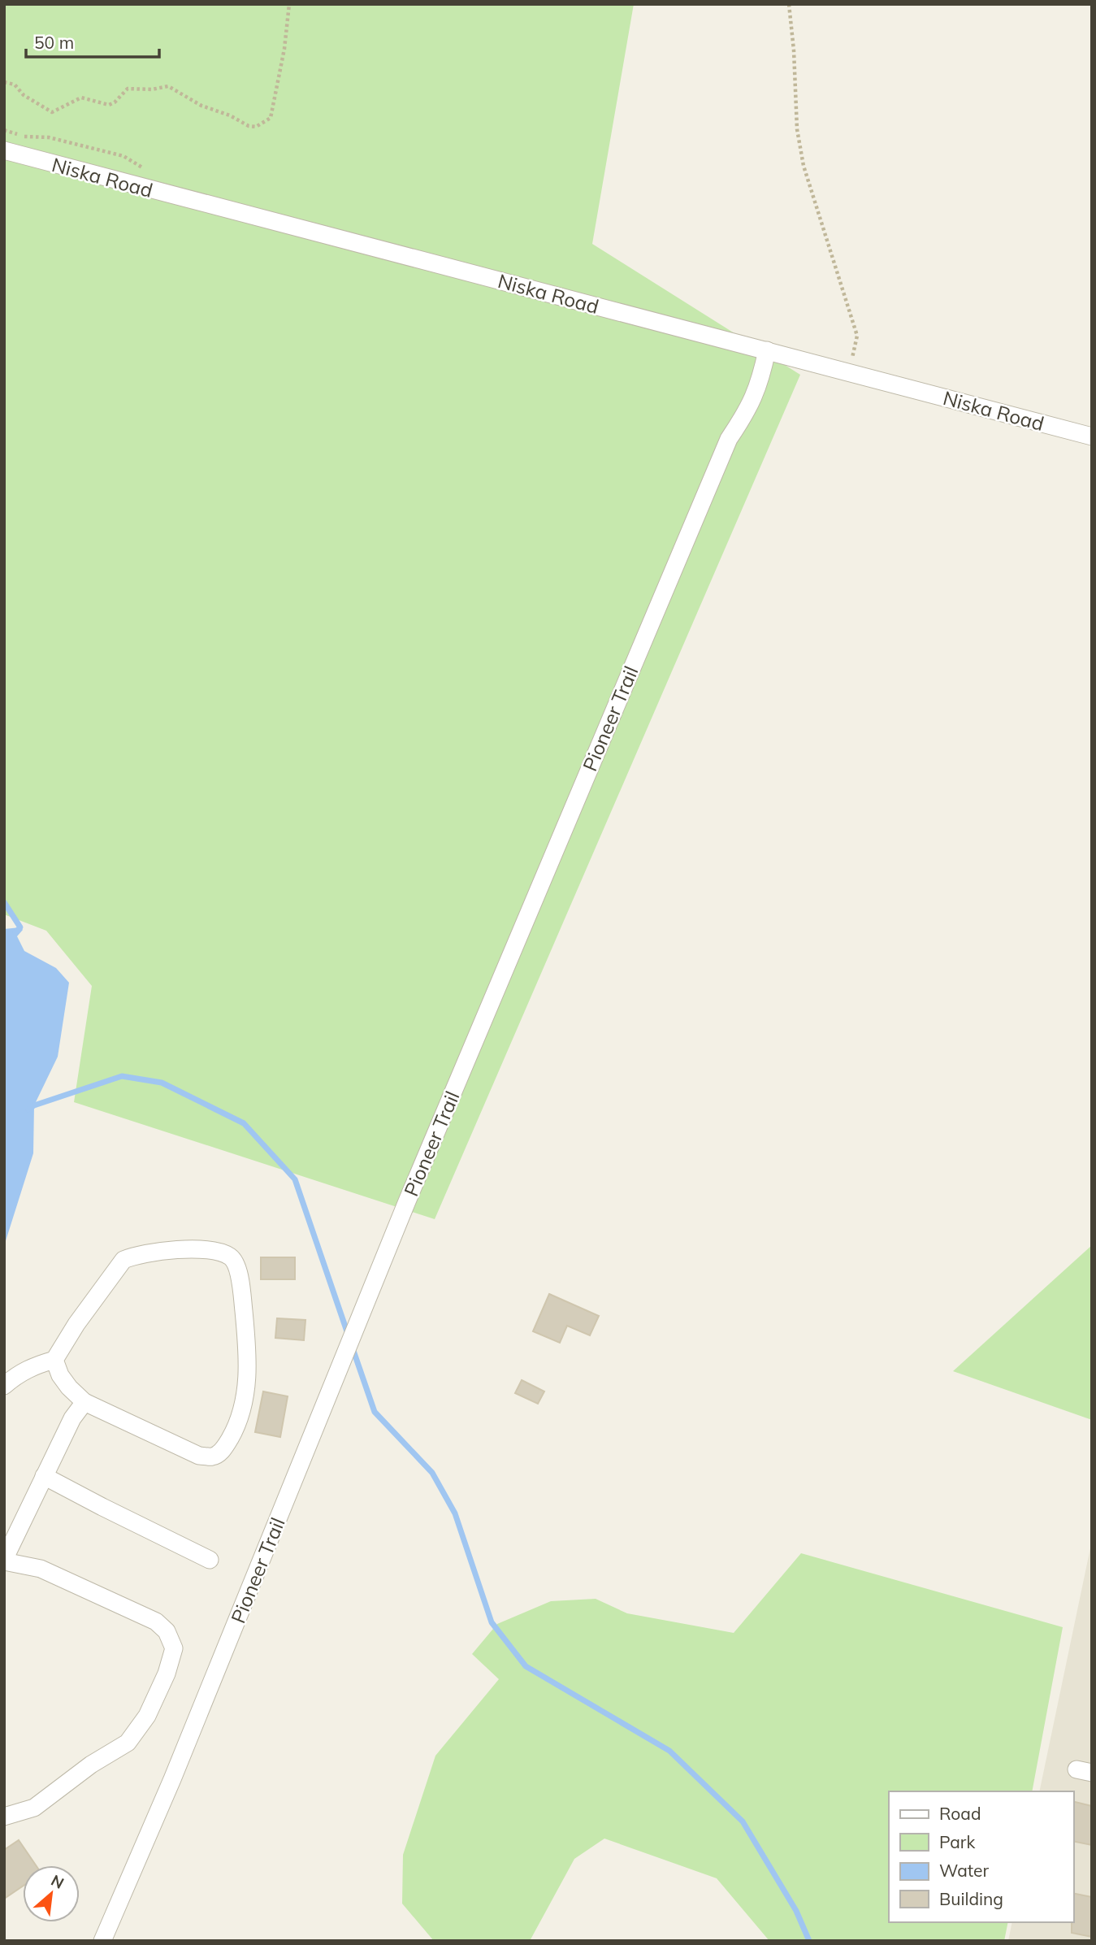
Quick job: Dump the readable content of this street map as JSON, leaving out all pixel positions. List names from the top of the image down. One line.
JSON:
{"streets":{"street":["Niska Road","Pioneer Trail"]},"crossings":[["Niska Road","Pioneer Trail"]],"legend":["Road","Park","Water","Building"],"scale_bar":"50 m","north":"top right"}
